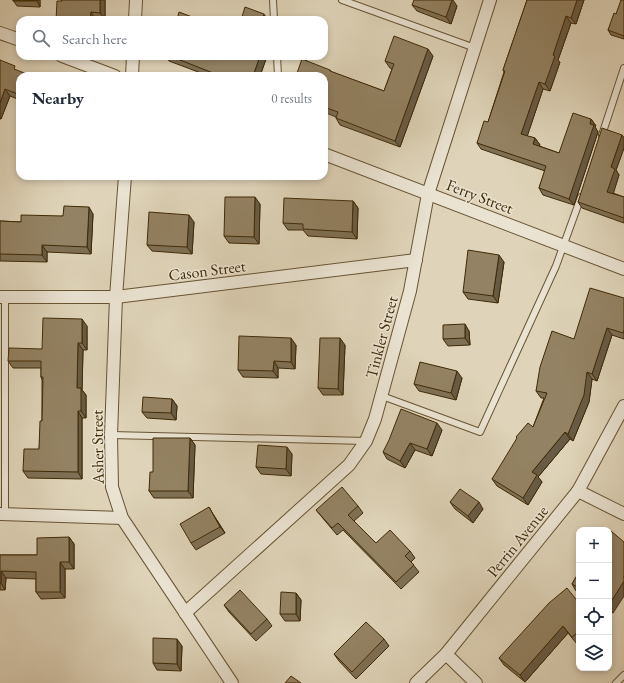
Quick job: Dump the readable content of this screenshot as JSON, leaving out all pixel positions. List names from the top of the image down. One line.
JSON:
{"streets":{"street":["Ferry Street","Cason Street","Tinkler Street","Asher Street","Perrin Avenue"]},"crossings":[["Ferry Street","Tinkler Street"],["Cason Street","Tinkler Street"],["Cason Street","Asher Street"],["Tinkler Street","Asher Street"]],"page":{"search":"Search here","heading":["Nearby","0 results"],"map_buttons":["+","−"]}}
